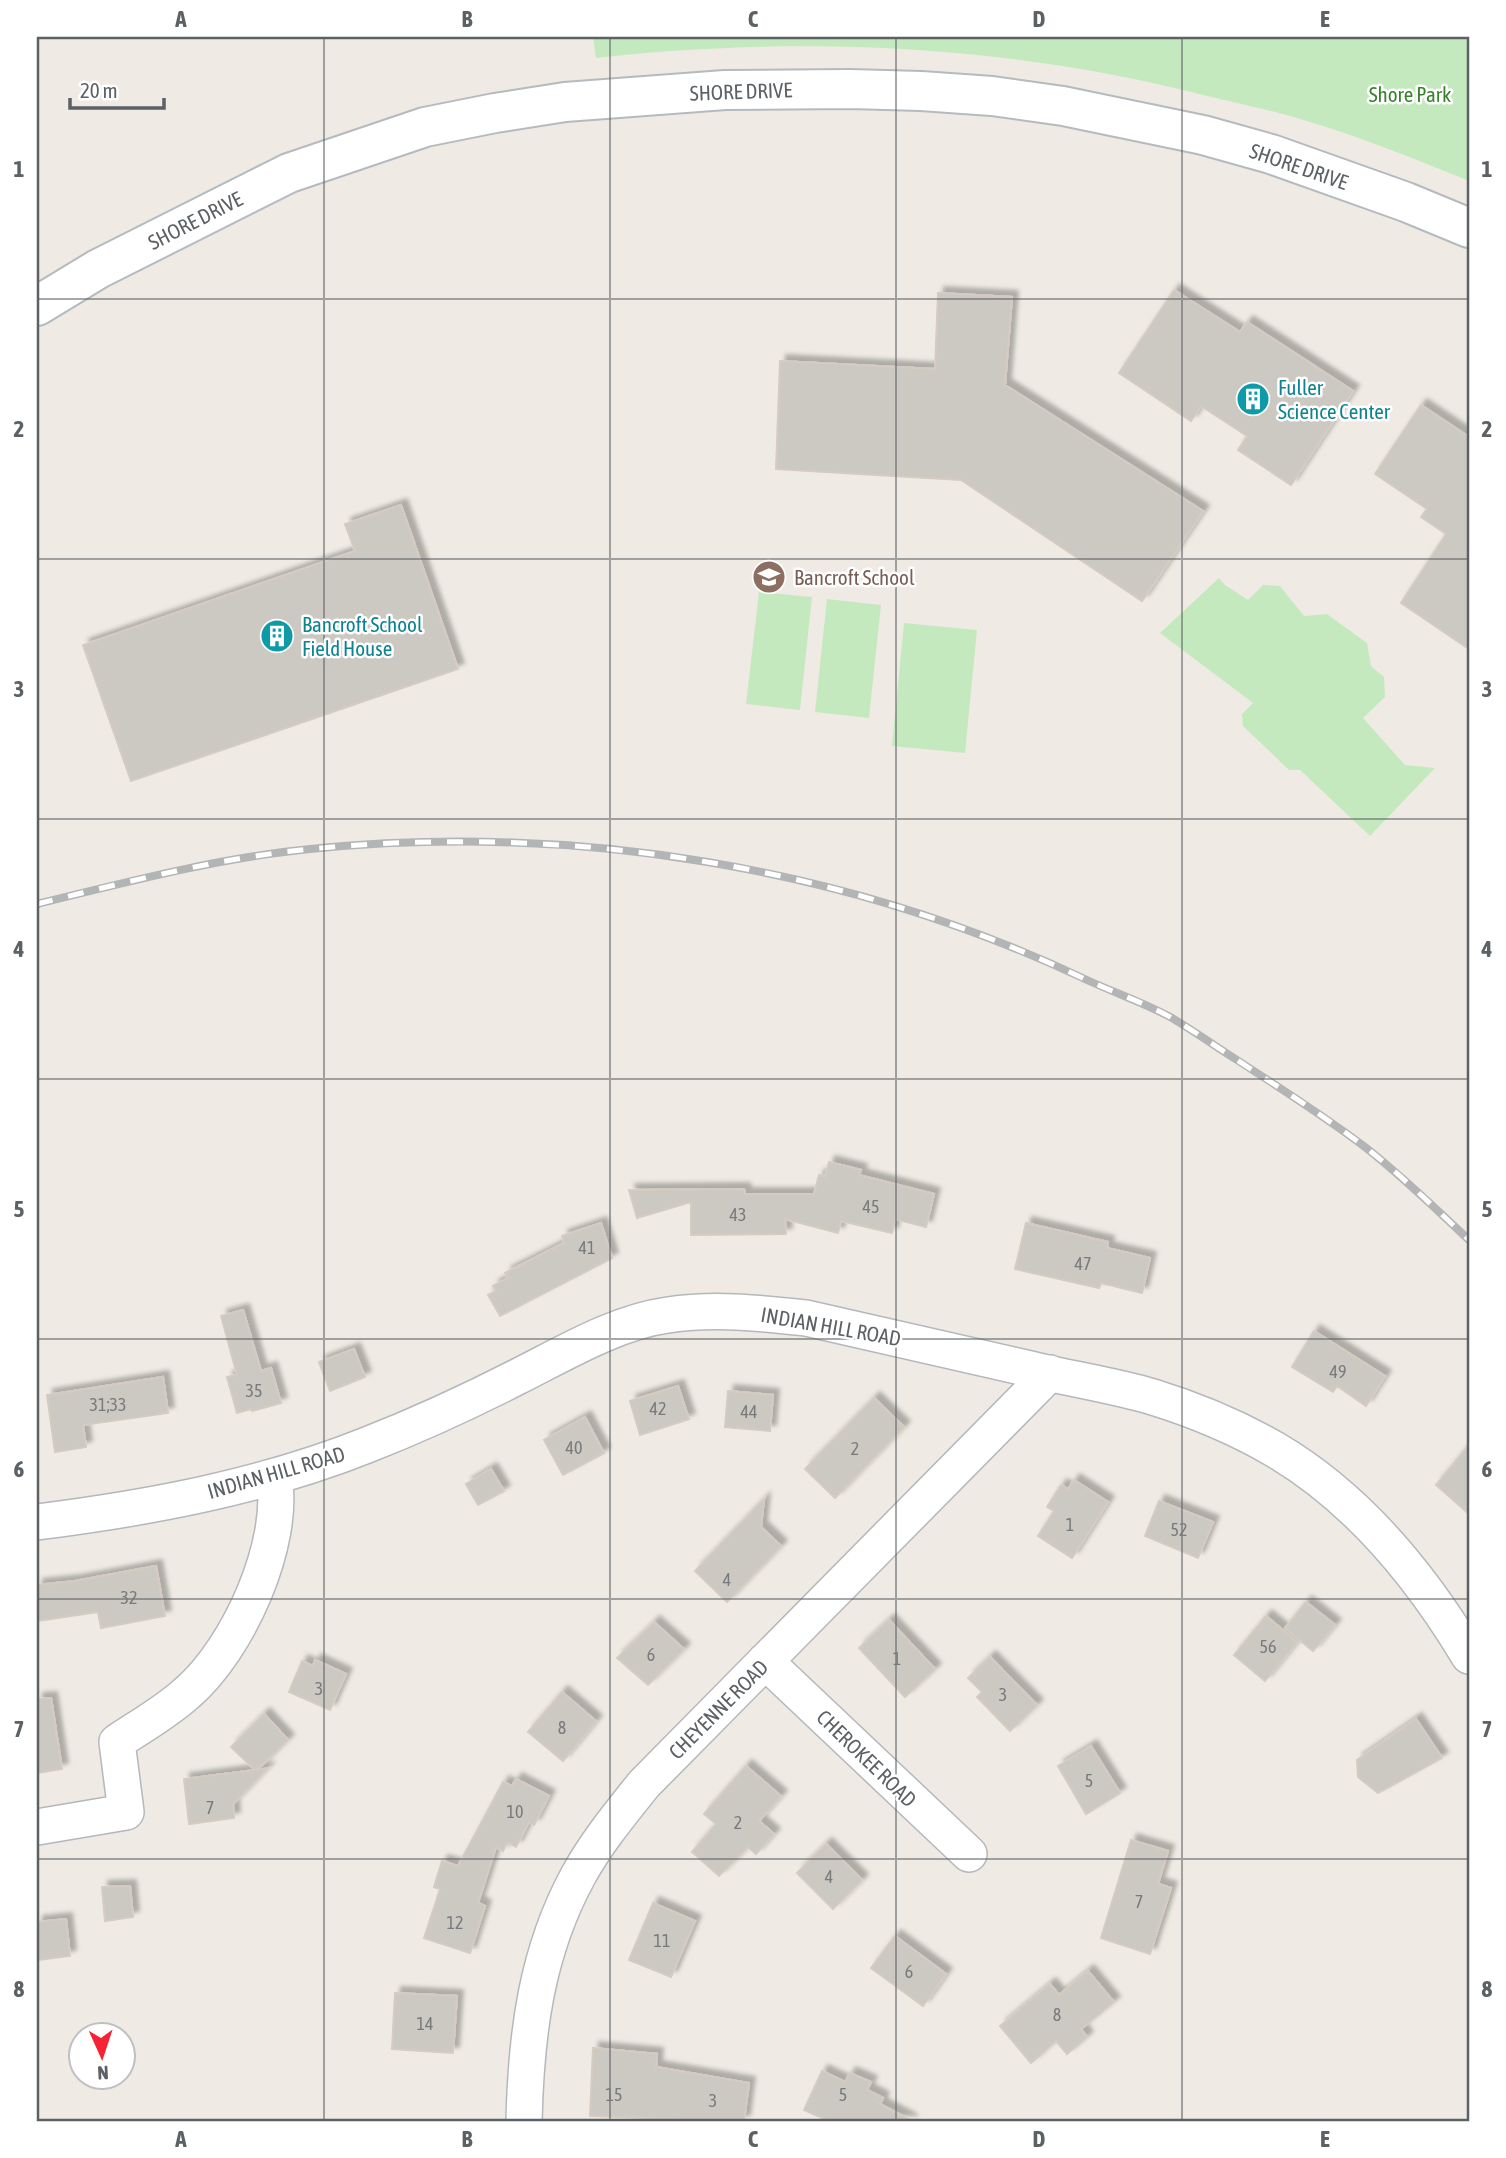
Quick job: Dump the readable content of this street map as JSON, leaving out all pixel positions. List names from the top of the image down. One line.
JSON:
{"streets":{"main road":["SHORE DRIVE"],"street":["INDIAN HILL ROAD","CHEYENNE ROAD","CHEROKEE ROAD"]},"crossings":[["INDIAN HILL ROAD","CHEYENNE ROAD"],["CHEYENNE ROAD","CHEROKEE ROAD"]],"parks":["Shore Park"],"places":{"building":["Fuller Science Center","Bancroft School Field House"],"school or university":["Bancroft School"]},"house_numbers":["45","43","41","47","49","35","31;33","42","44","40","2","1","52","4","32","56","6","1","3","3","8","5","7","10","2","4","7","12","11","6","8","14","15","5","3"],"scale_bar":"20 m","north":"bottom","grid":{"columns":["A","B","C","D","E"],"rows":["1","2","3","4","5","6","7","8"]}}
